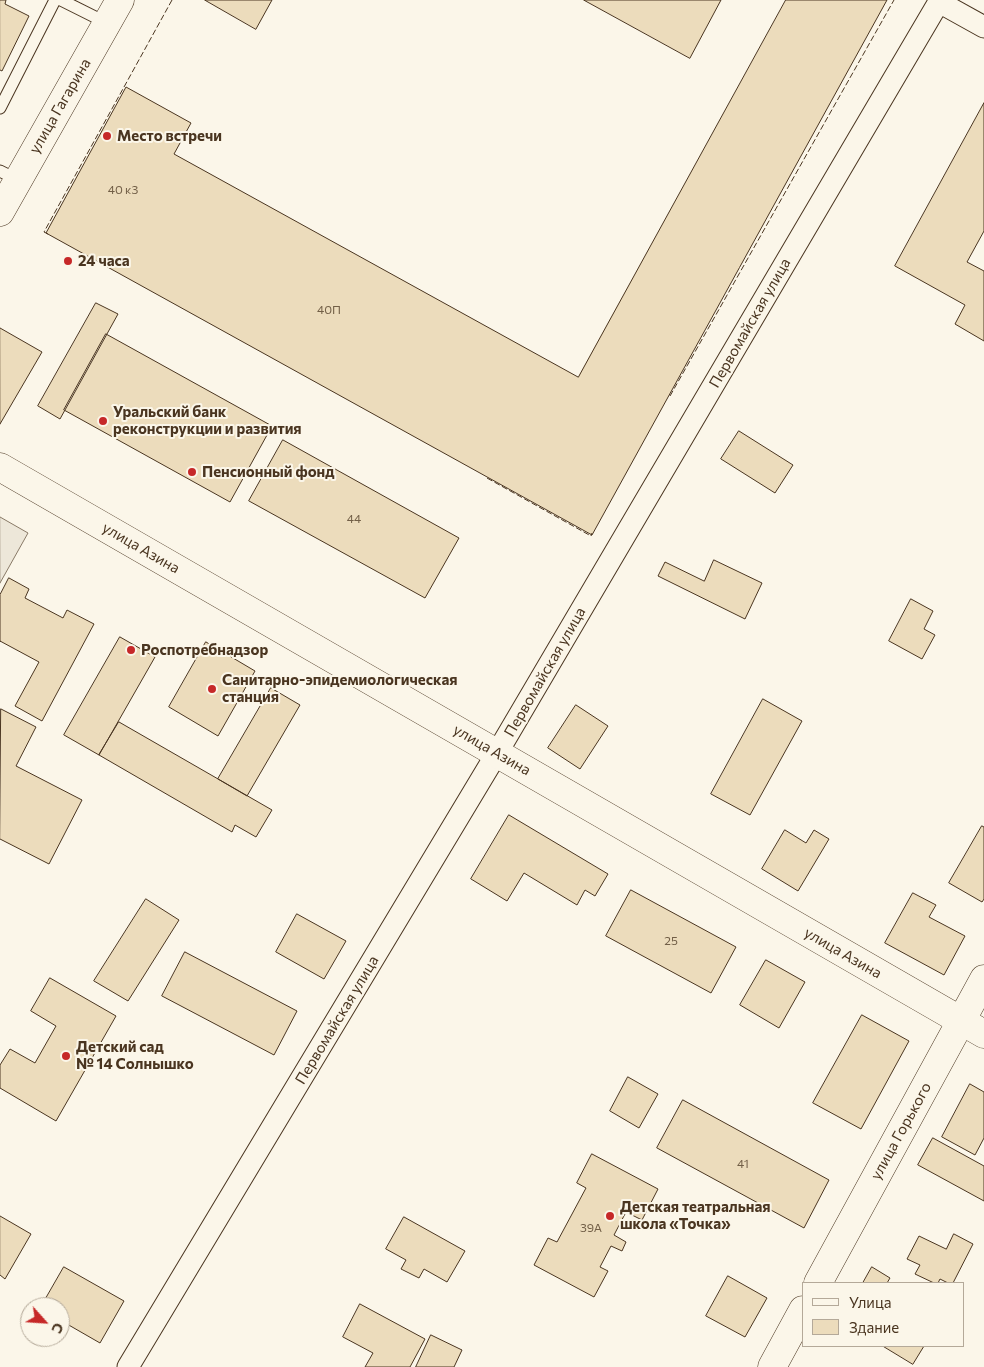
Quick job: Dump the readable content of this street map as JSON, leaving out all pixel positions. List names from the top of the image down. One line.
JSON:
{"streets":{"main road":["улица Гагарина","улица Азина","улица Горького"],"street":["Первомайская улица"]},"crossings":[["Первомайская улица","улица Азина"],["улица Азина","улица Горького"]],"places":["Место встречи","24 часа","Уральский банк реконструкции и развития","Пенсионный фонд","Роспотребнадзор","Санитарно-эпидемиологическая станция","Детский сад № 14 Солнышко","Детская театральная школа «Точка»"],"house_numbers":["40 к3","40П","44","25","41","39А"],"legend":["Улица","Здание"],"north":"bottom right"}
